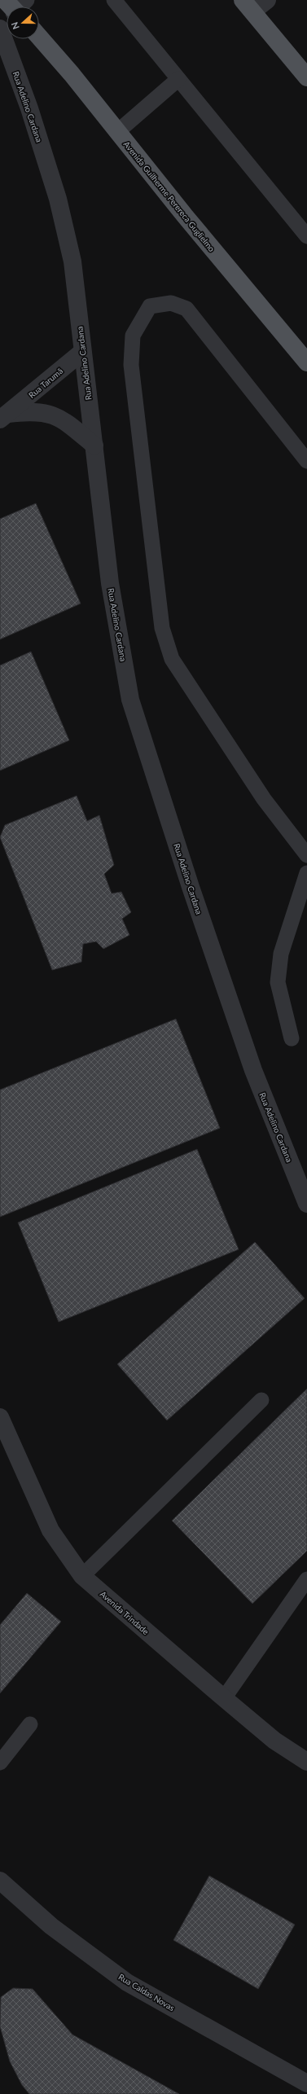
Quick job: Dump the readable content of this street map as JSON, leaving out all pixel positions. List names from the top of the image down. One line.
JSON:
{"streets":{"main road":["Avenida Guilherme Perereca Guglielmo"],"street":["Rua Adelino Cardana","Rua Tarumã","Avenida Trindade","Rua Caldas Novas"]},"crossings":[["Rua Adelino Cardana","Rua Tarumã"]],"north":"left"}
